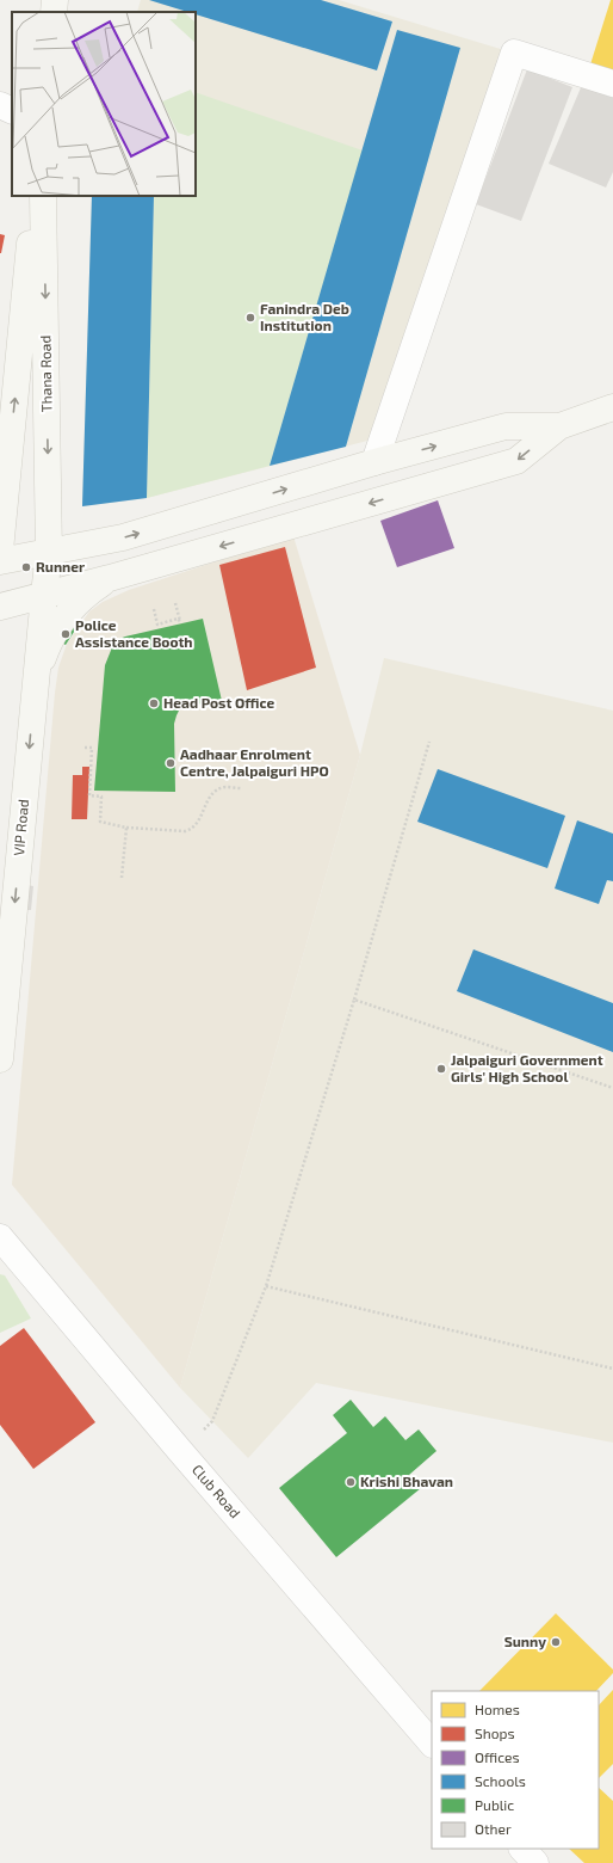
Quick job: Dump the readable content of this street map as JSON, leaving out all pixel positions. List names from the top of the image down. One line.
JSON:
{"streets":{"street":["Thana Road","VIP Road","Club Road"]},"crossings":[["Thana Road","VIP Road"]],"one_way":["VIP Road"],"places":["Fanindra Deb Institution","Runner","Police Assistance Booth","Head Post Office","Aadhaar Enrolment Centre, Jalpaiguri HPO","Jalpaiguri Government Girls' High School","Krishi Bhavan","Sunny"],"legend":["Homes","Shops","Offices","Schools","Public","Other"]}
